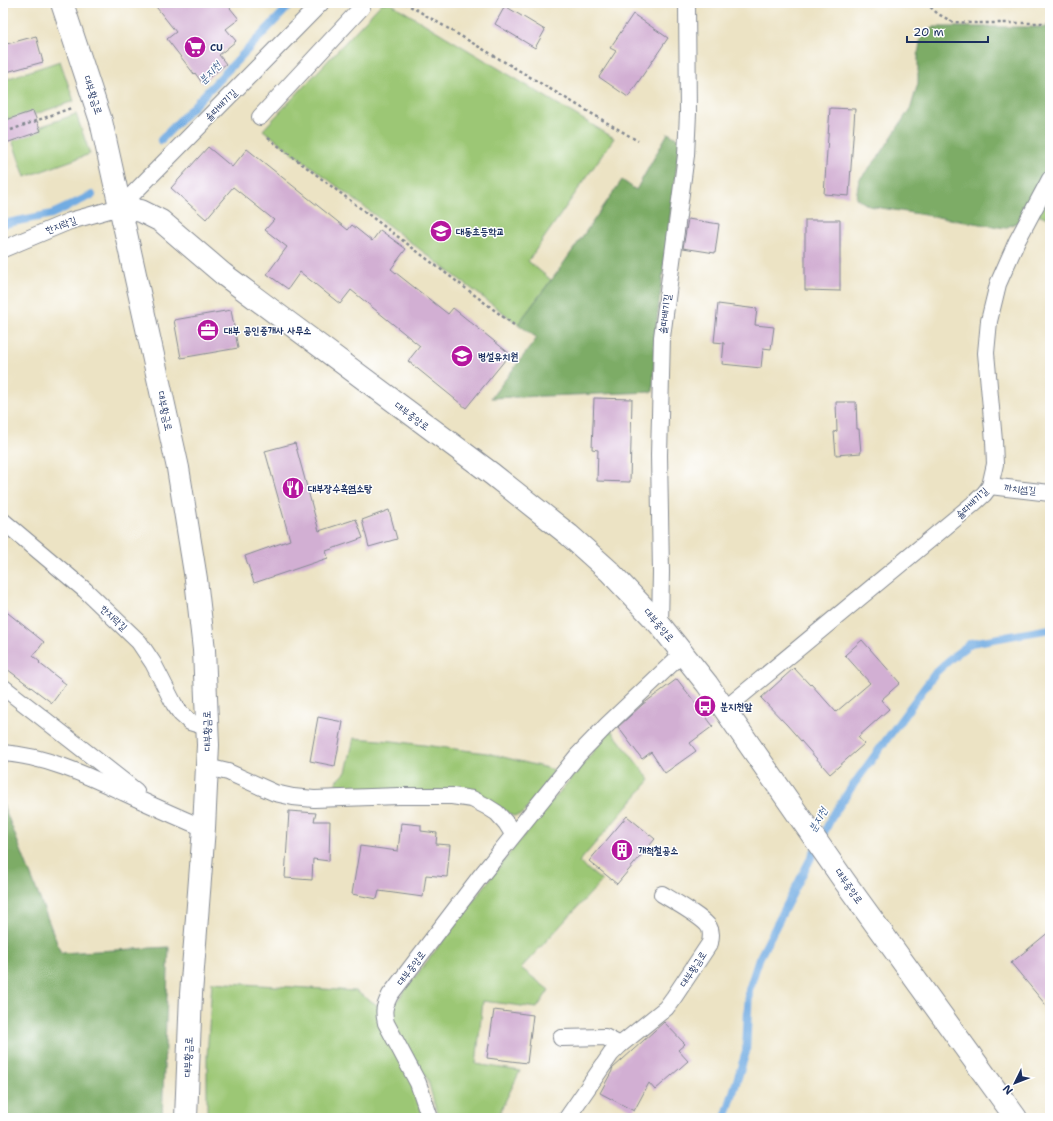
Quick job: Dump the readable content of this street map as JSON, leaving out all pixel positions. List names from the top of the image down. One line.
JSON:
{"streets":{"street":["대부황금로","대부중앙로"],"lane":["솔따배기길","한지락길","까치섬길"]},"crossings":[["대부황금로","솔따배기길"],["대부황금로","한지락길"],["대부황금로","대부중앙로"],["솔따배기길","한지락길"],["솔따배기길","대부중앙로"],["솔따배기길","까치섬길"],["한지락길","대부중앙로"]],"water":["분지천"],"places":{"supermarket":["CU"],"school or university":["대동초등학교","병설유치원"],"office":["대부 공인중개사 사무소"],"restaurant":["대부장수흑염소탕"],"bus stop":["분지천앞"],"building":["개척철공소"]},"scale_bar":"20 m","north":"bottom left"}
